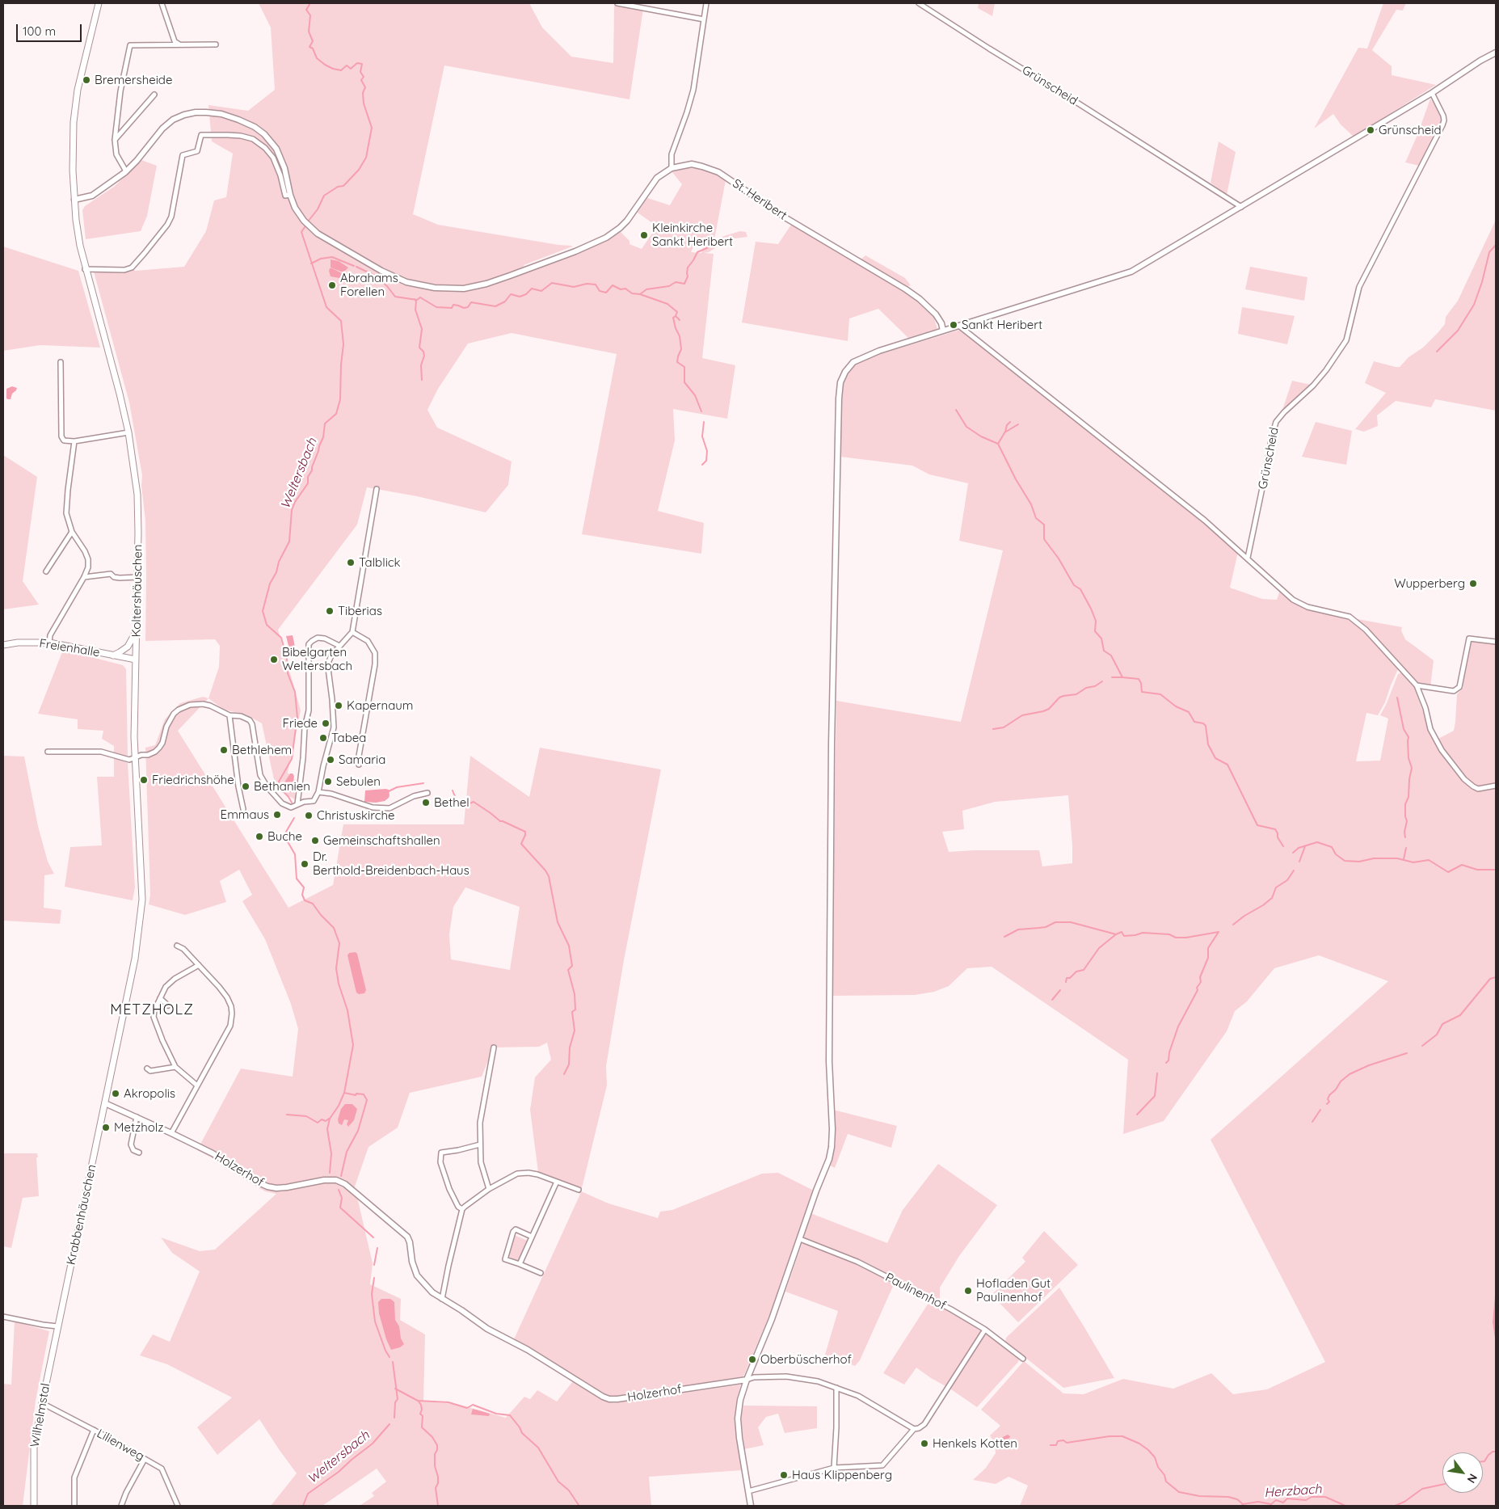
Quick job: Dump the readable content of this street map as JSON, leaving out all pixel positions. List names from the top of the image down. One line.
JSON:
{"streets":{"main road":["Koltershäuschen","Freienhalle","Krabbenhäuschen","Wilhelmstal"],"street":["Grünscheid","St. Heribert","Holzerhof","Paulinenhof","Lilienweg"]},"crossings":[["St. Heribert","Koltershäuschen"],["Koltershäuschen","Freienhalle"],["Holzerhof","Krabbenhäuschen"],["Krabbenhäuschen","Wilhelmstal"],["Wilhelmstal","Lilienweg"]],"districts":["METZHOLZ"],"water":["Weltersbach","Herzbach"],"places":["Bremersheide","Grünscheid","Kleinkirche Sankt Heribert","Abrahams Forellen","Sankt Heribert","Talblick","Wupperberg","Tiberias","Bibelgarten Weltersbach","Kapernaum","Friede","Tabea","Bethlehem","Samaria","Friedrichshöhe","Sebulen","Bethanien","Bethel","Emmaus","Christuskirche","Buche","Gemeinschaftshallen","Dr. Berthold-Breidenbach-Haus","Akropolis","Metzholz","Hofladen Gut Paulinenhof","Oberbüscherhof","Henkels Kotten","Haus Klippenberg"],"scale_bar":"100 m","north":"bottom right"}
